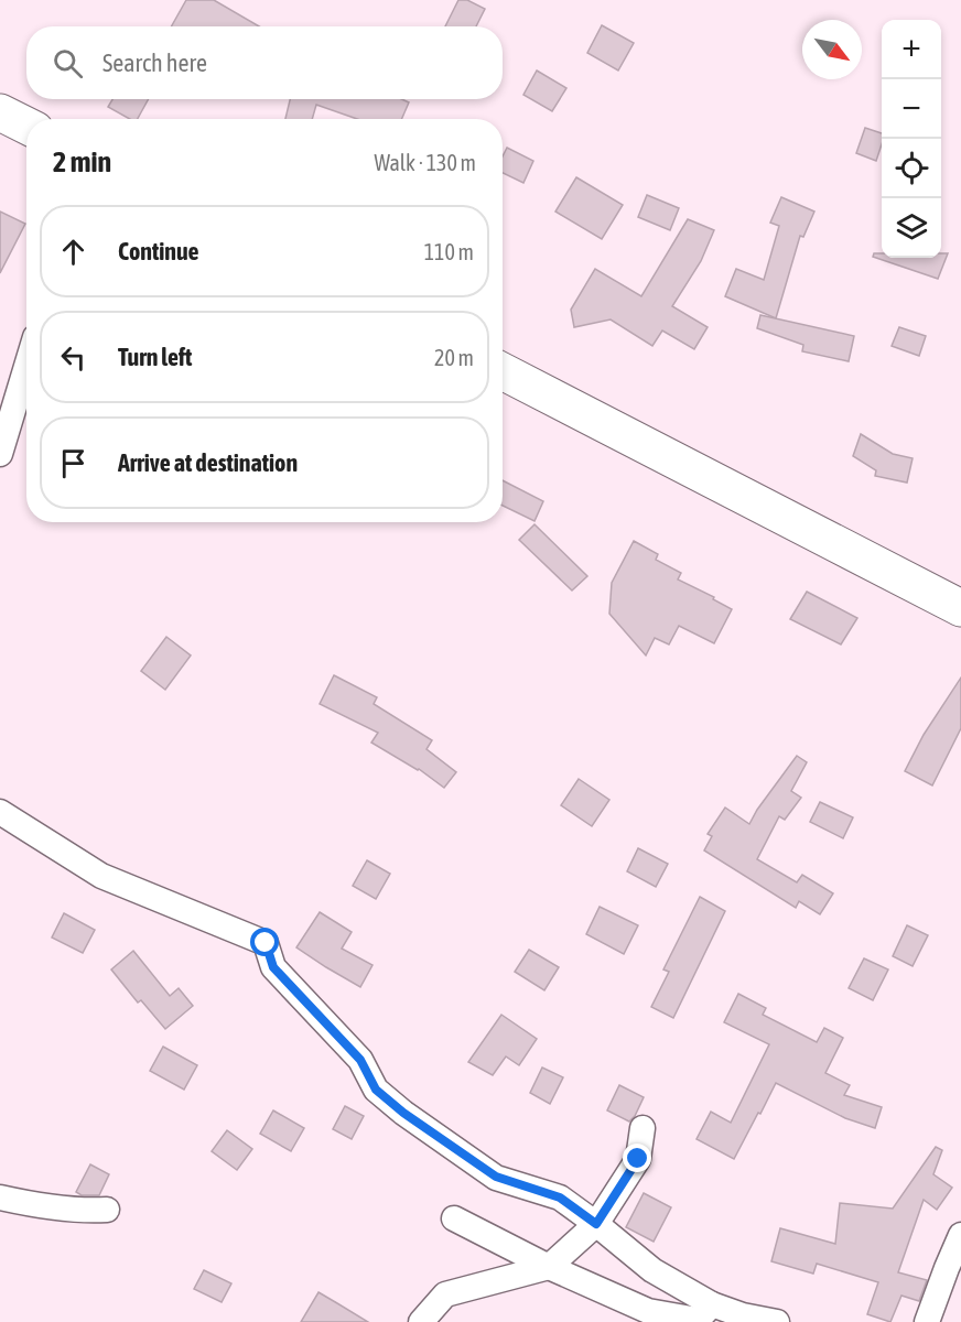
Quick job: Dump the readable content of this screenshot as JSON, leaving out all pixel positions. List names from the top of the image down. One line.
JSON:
{"north":"bottom right","page":{"map_buttons":["+","−"],"search":"Search here","heading":["2 min","Walk · 130 m"],"list":[["Continue","110 m"],["Turn left","20 m"],"Arrive at destination"]}}
